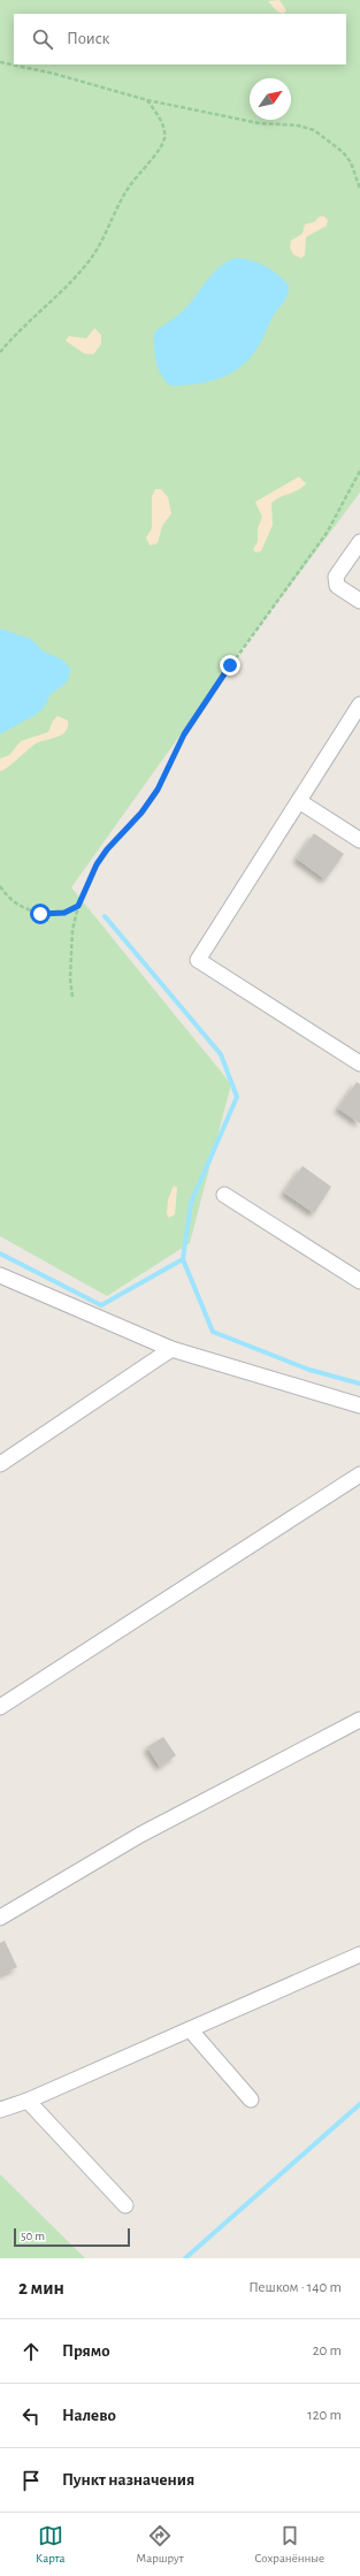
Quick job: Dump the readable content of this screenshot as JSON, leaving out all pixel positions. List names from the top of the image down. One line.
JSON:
{"scale_bar":"50 m","north":"top right","page":{"search":"Поиск","scale":"50 m","heading":["2 мин","Пешком · 140 m"],"list":[["Прямо","20 m"],["Налево","120 m"],"Пункт назначения"],"nav":["Карта","Маршрут","Сохранённые"]}}
